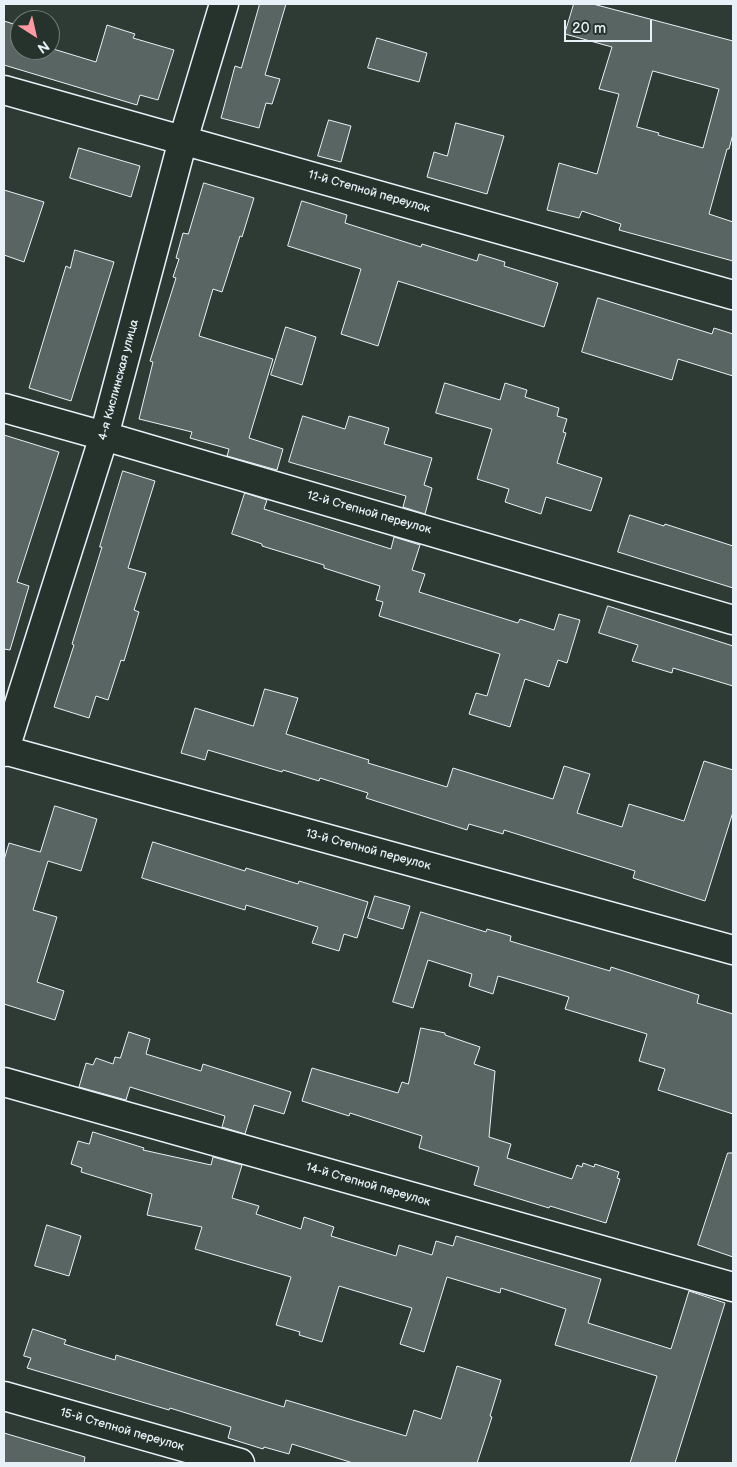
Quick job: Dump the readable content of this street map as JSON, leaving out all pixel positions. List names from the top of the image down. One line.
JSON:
{"streets":{"street":["11-й Степной переулок","4-я Кислинская улица","12-й Степной переулок","13-й Степной переулок","14-й Степной переулок","15-й Степной переулок"]},"crossings":[["11-й Степной переулок","4-я Кислинская улица"],["4-я Кислинская улица","12-й Степной переулок"],["4-я Кислинская улица","13-й Степной переулок"]],"scale_bar":"20 m","north":"bottom right"}
